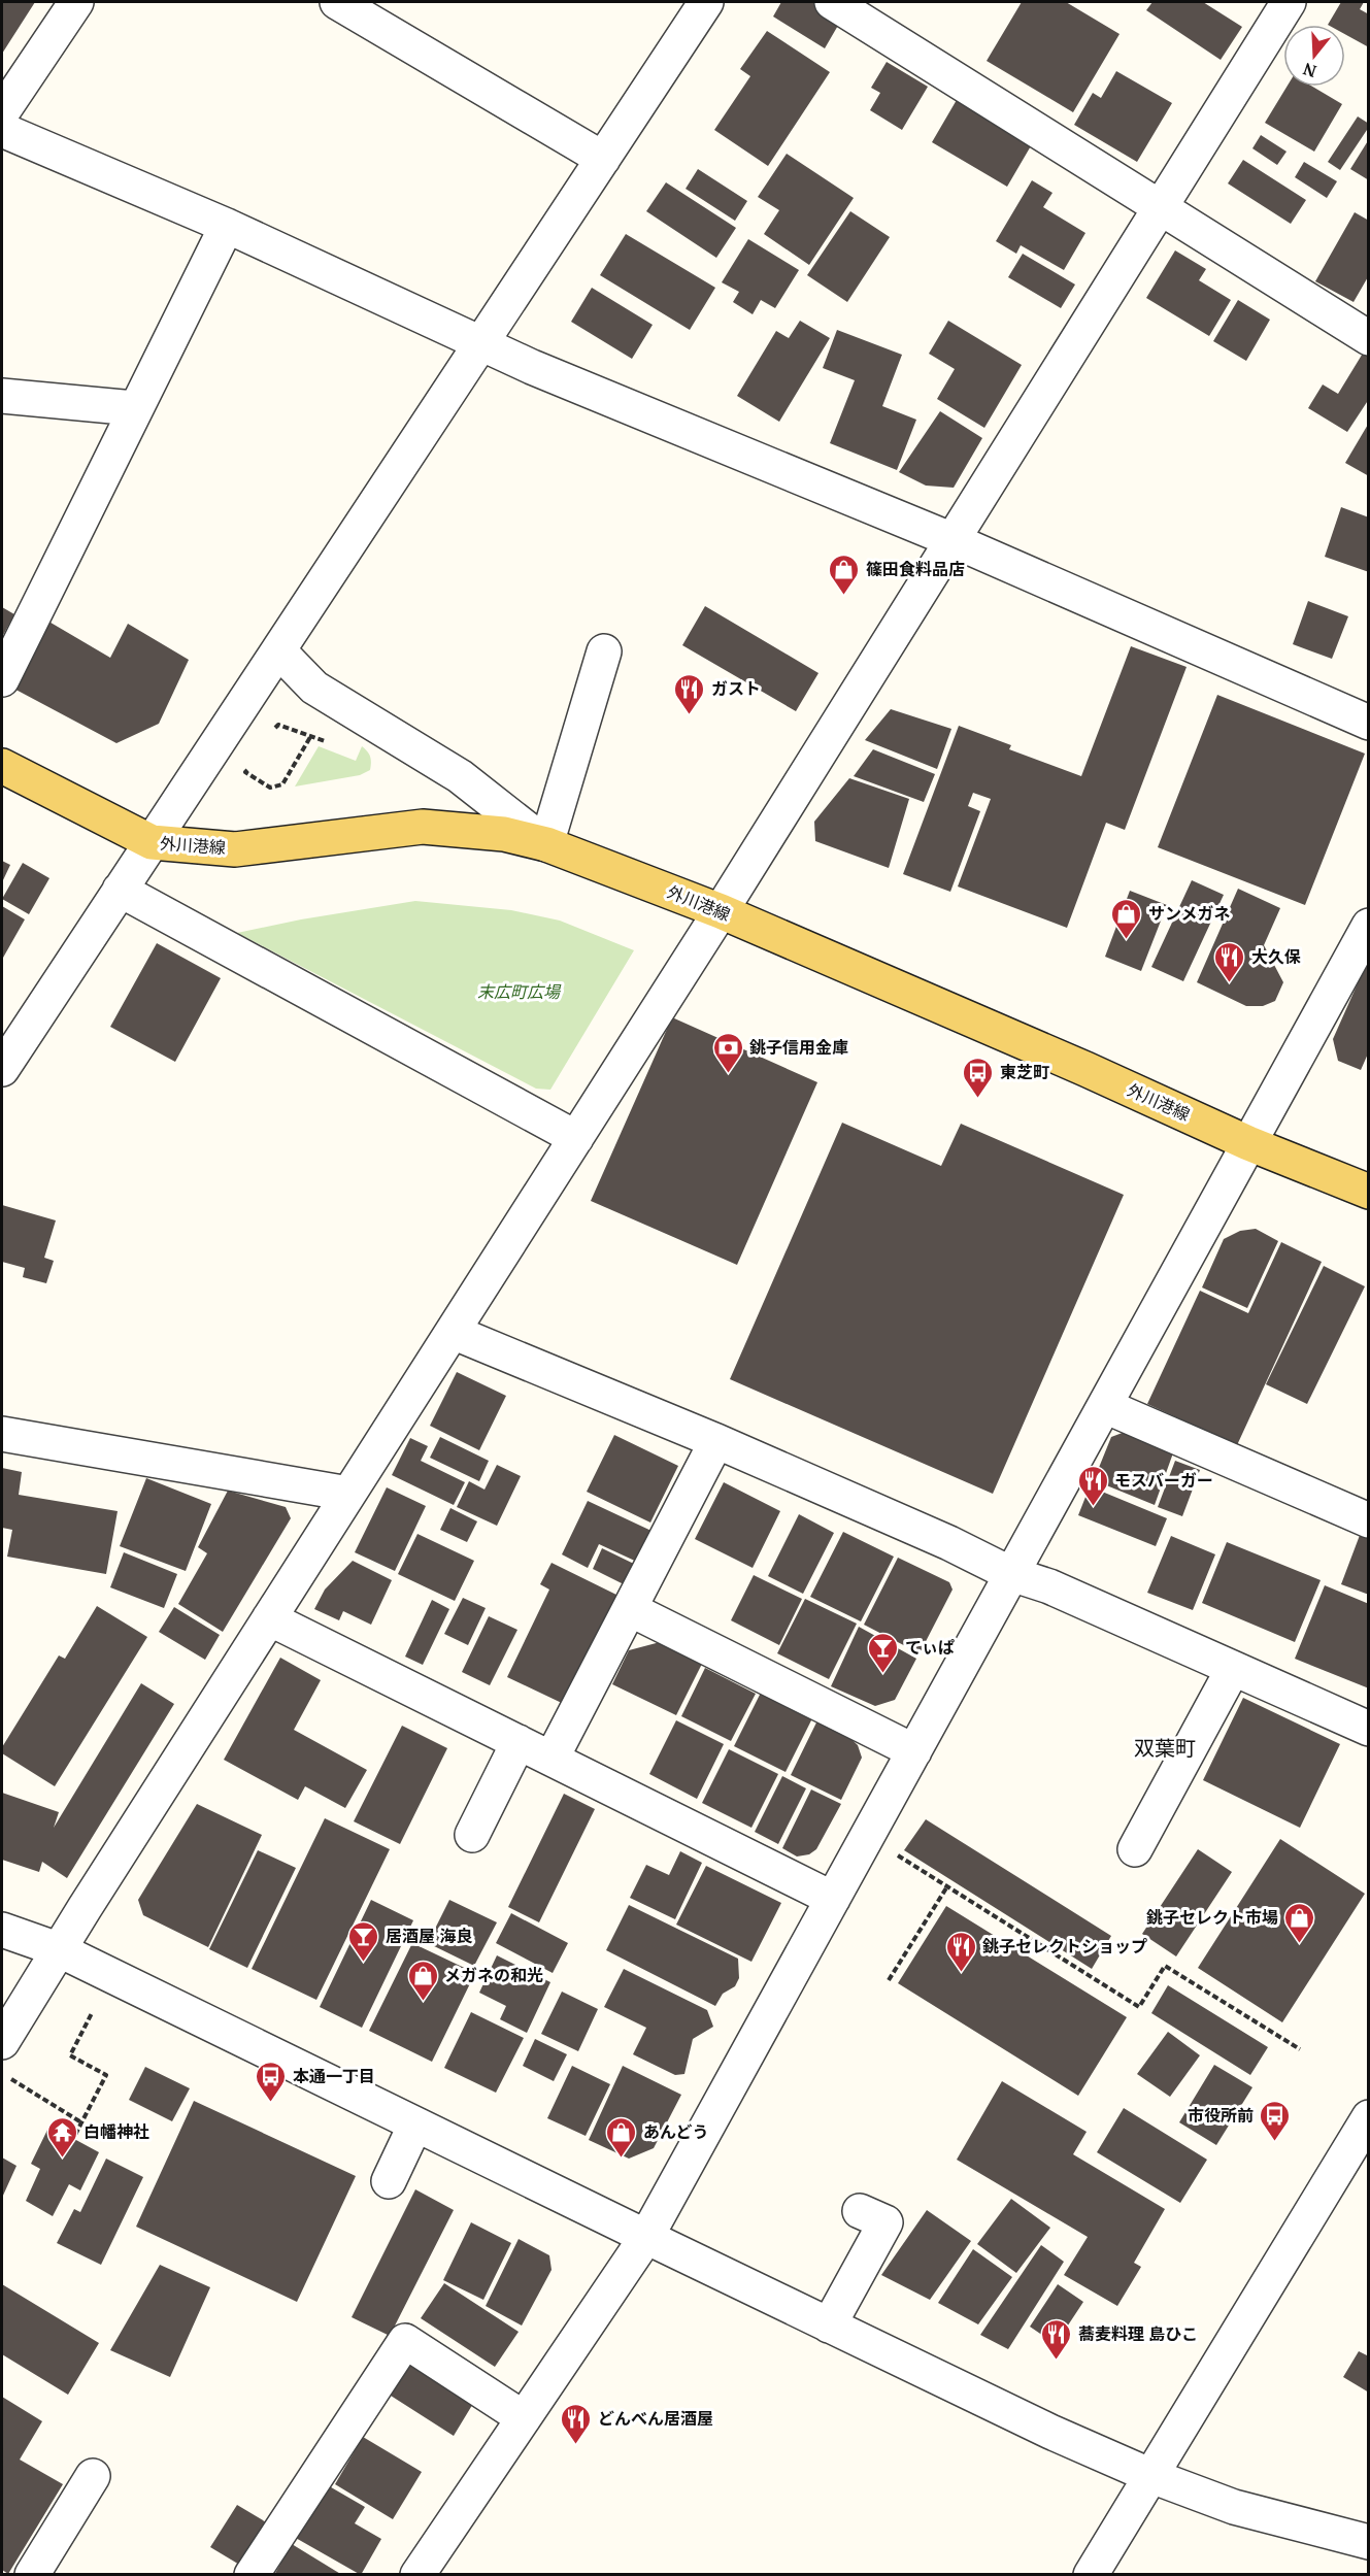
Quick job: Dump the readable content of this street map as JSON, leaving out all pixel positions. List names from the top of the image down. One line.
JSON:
{"streets":{"main road":["外川港線"]},"districts":["双葉町"],"parks":["末広町広場"],"places":{"shop":["篠田食料品店","サンメガネ","銚子セレクト市場","メガネの和光","あんどう"],"restaurant":["ガスト","大久保","モスバーガー","銚子セレクトショップ","蕎麦料理 島ひこ","どんべん居酒屋"],"bank":["銚子信用金庫"],"bus stop":["東芝町","本通一丁目","市役所前"],"bar":["てぃぱ","居酒屋 海良"],"temple":["白幡神社"]},"north":"bottom"}
